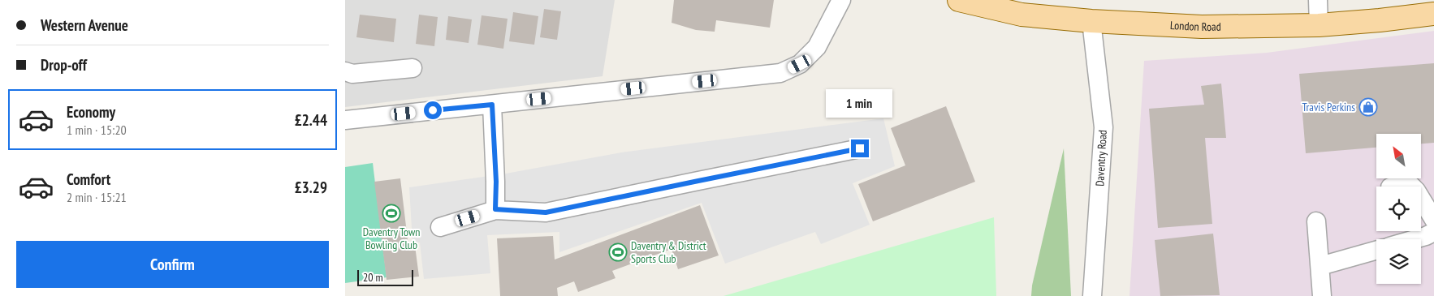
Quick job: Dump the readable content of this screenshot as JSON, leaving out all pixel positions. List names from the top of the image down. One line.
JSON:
{"streets":{"main road":["London Road"],"street":["Daventry Road"]},"crossings":[["London Road","Daventry Road"]],"places":{"shop":["Travis Perkins"],"sports":["Daventry Town Bowling Club","Daventry & District Sports Club"]},"scale_bar":"20 m","north":"top left","page":{"banner":["Western Avenue","Drop-off"],"list":[{"name":"Economy","note":"1 min · 15:20","value":"£2.44"},{"name":"Comfort","note":"2 min · 15:21","value":"£3.29"}],"bubble":"1 min","buttons":"Confirm","scale":"20 m"}}
